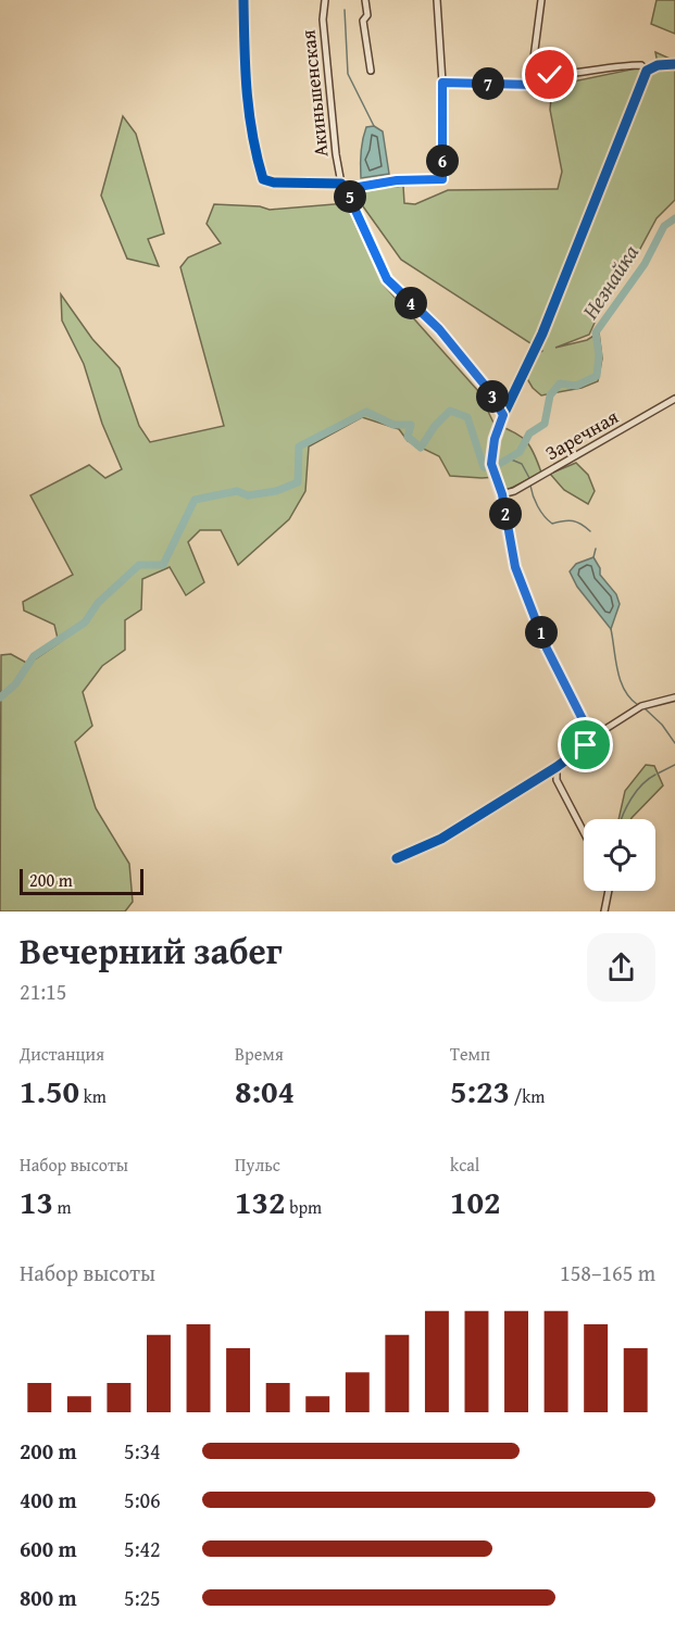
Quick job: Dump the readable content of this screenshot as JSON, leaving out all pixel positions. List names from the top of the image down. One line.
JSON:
{"streets":{"street":["Акиньшенская","Заречная"]},"water":["Незнайка"],"scale_bar":"200 m","page":{"pins":["7","6","5","4","3","2","1"],"scale":"200 m","heading":["Вечерний забег","21:15"],"stats":[["Дистанция","1.50 km"],["Время","8:04"],["Темп","5:23 /km"],["Набор высоты","13 m"],["Пульс","132 bpm"],["kcal","102"]],"chart":["Набор высоты","158–165 m"],"list":[{"name":"200 m","note":"5:34"},{"name":"400 m","note":"5:06"},{"name":"600 m","note":"5:42"},{"name":"800 m","note":"5:25"}]}}
